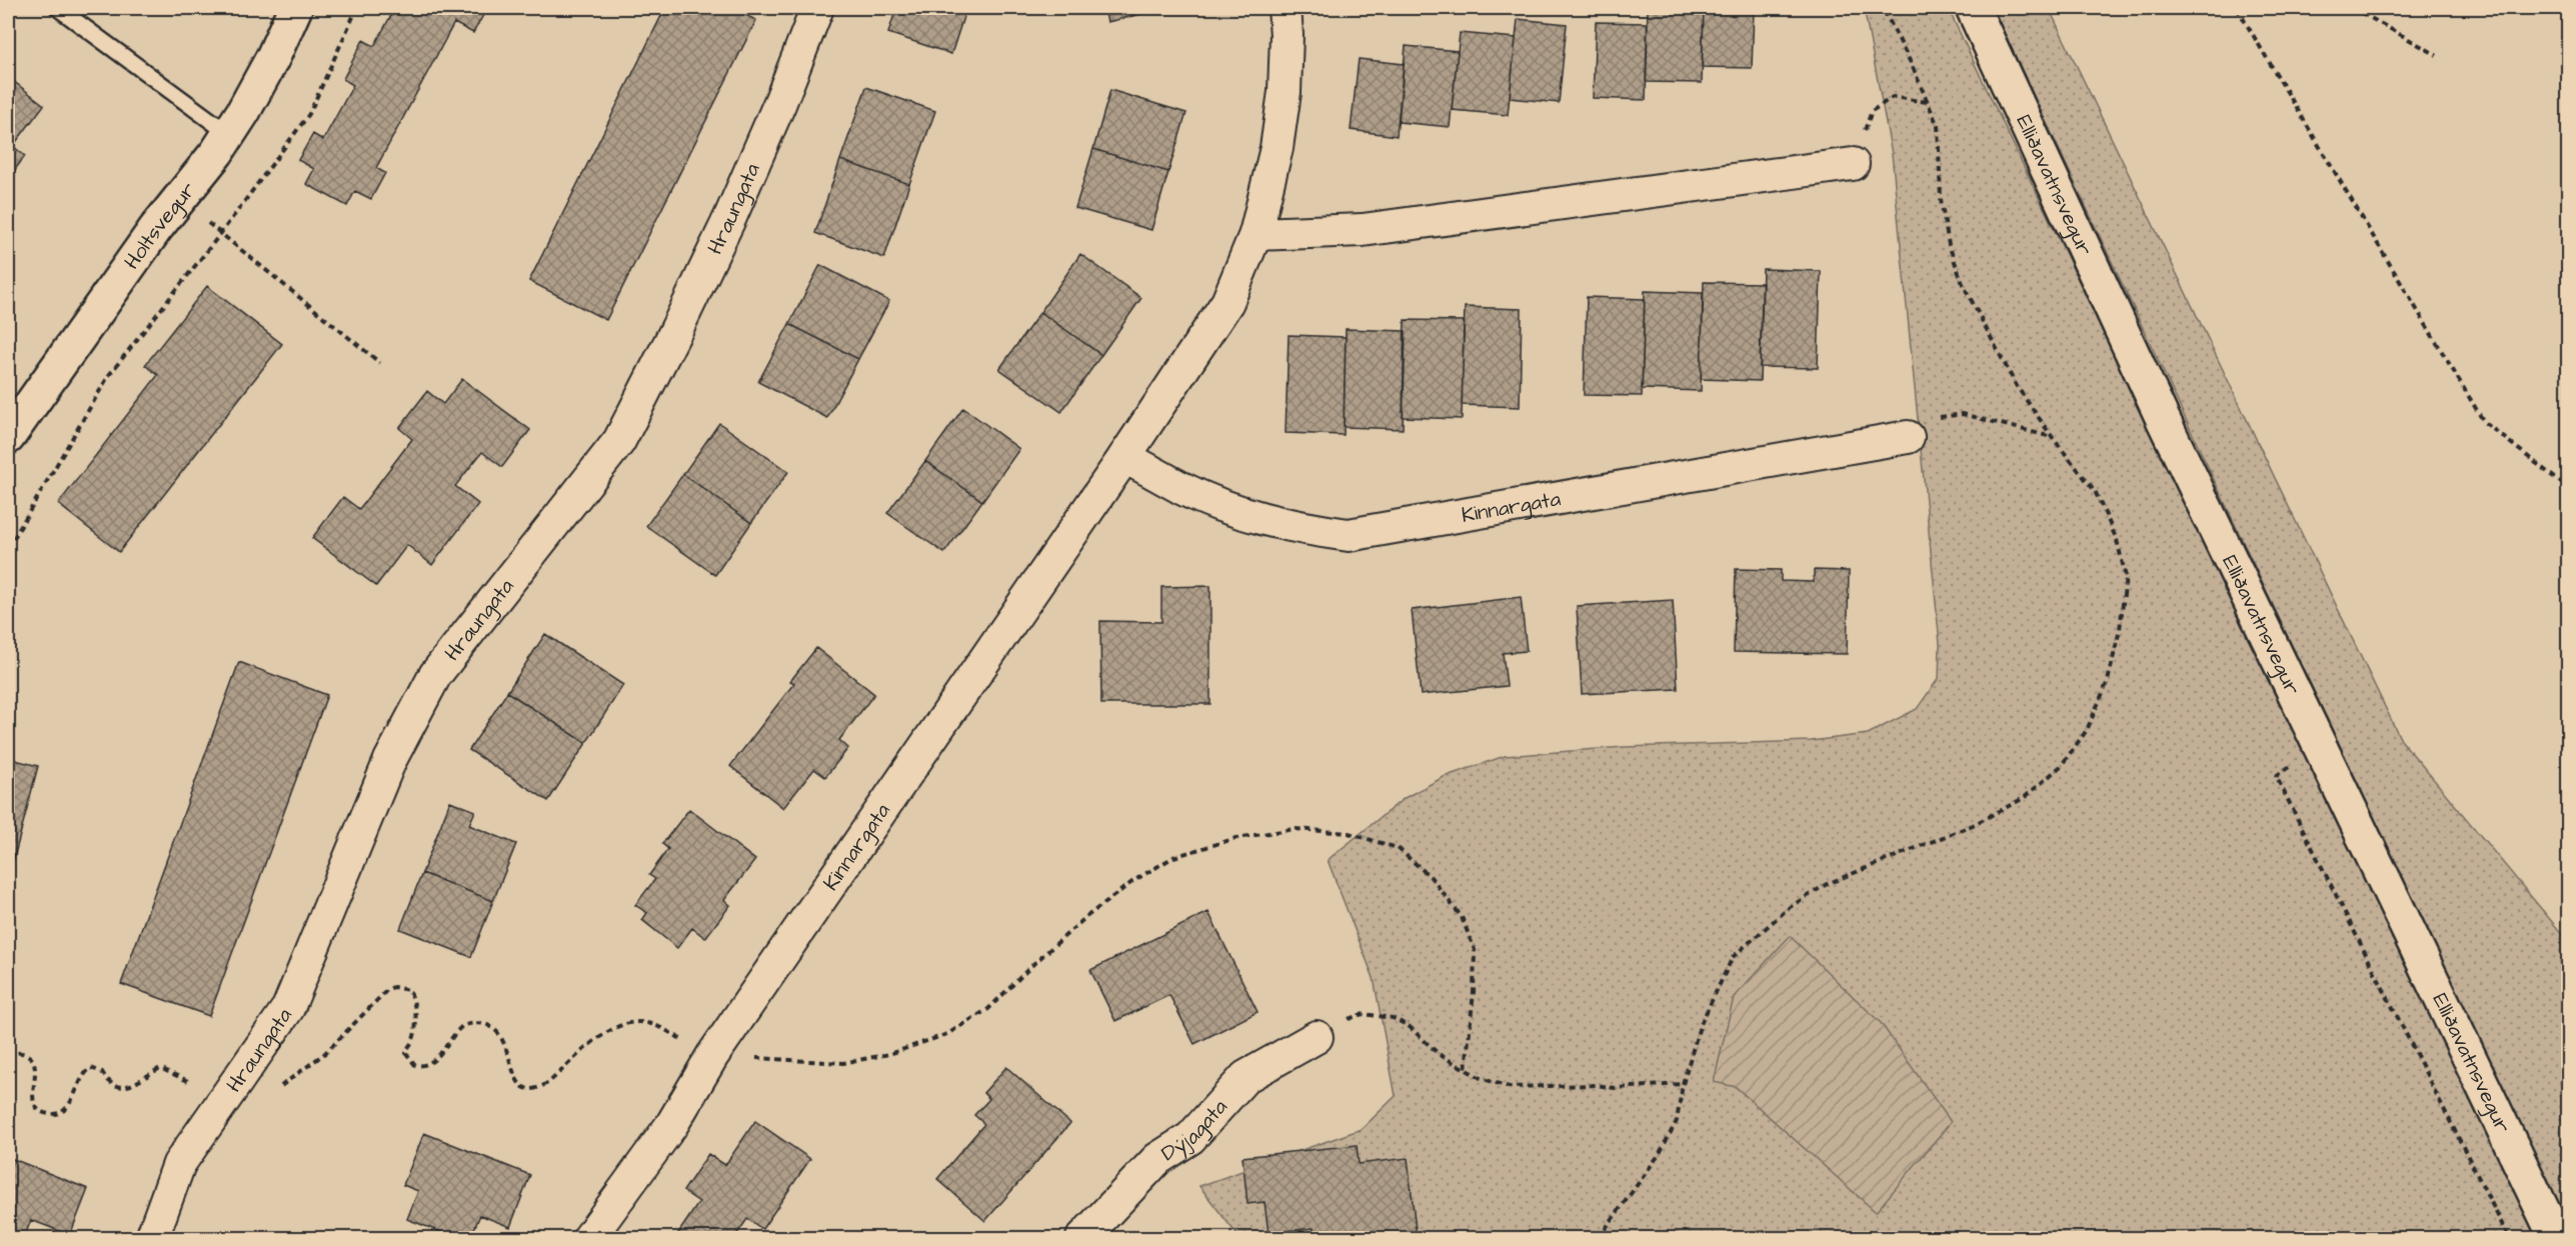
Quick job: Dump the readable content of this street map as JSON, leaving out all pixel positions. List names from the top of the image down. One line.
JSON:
{"streets":{"main road":["Elliðavatnsvegur","Holtsvegur"],"street":["Hraungata","Kinnargata","Dýjagata"]}}
